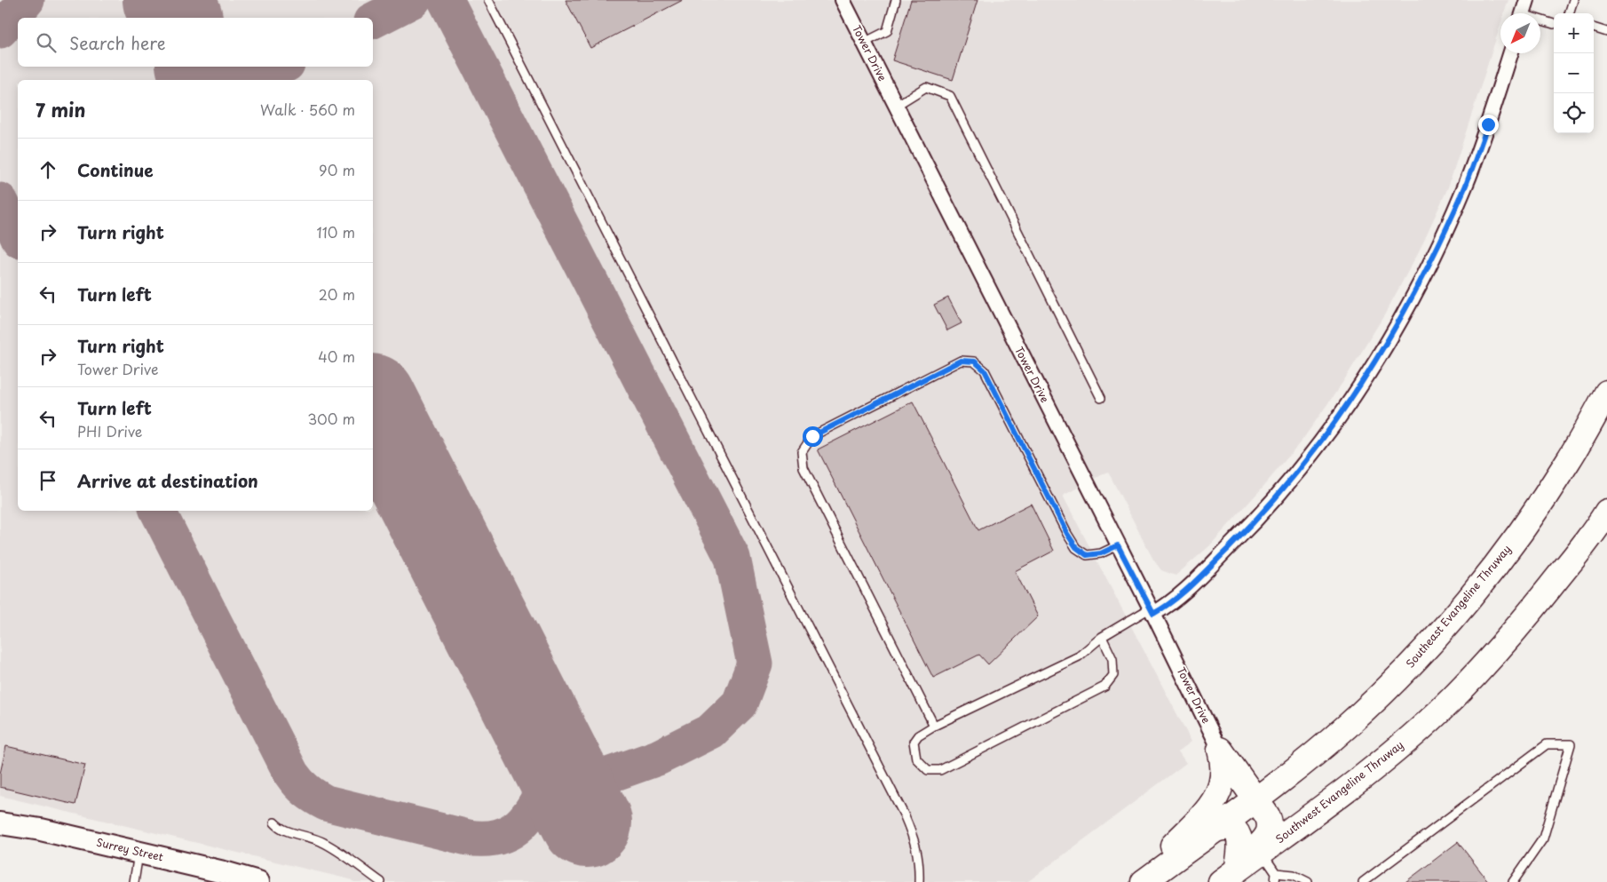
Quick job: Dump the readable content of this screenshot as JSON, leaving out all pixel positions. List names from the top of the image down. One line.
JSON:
{"streets":{"highway":["Southeast Evangeline Thruway","Southwest Evangeline Thruway"],"street":["Tower Drive","Surrey Street"]},"north":"bottom left","page":{"map_buttons":["+","−"],"search":"Search here","heading":["7 min","Walk · 560 m"],"list":[["Continue","90 m"],["Turn right","110 m"],["Turn left","20 m"],["Turn right","Tower Drive","40 m"],["Turn left","PHI Drive","300 m"],"Arrive at destination"]}}
